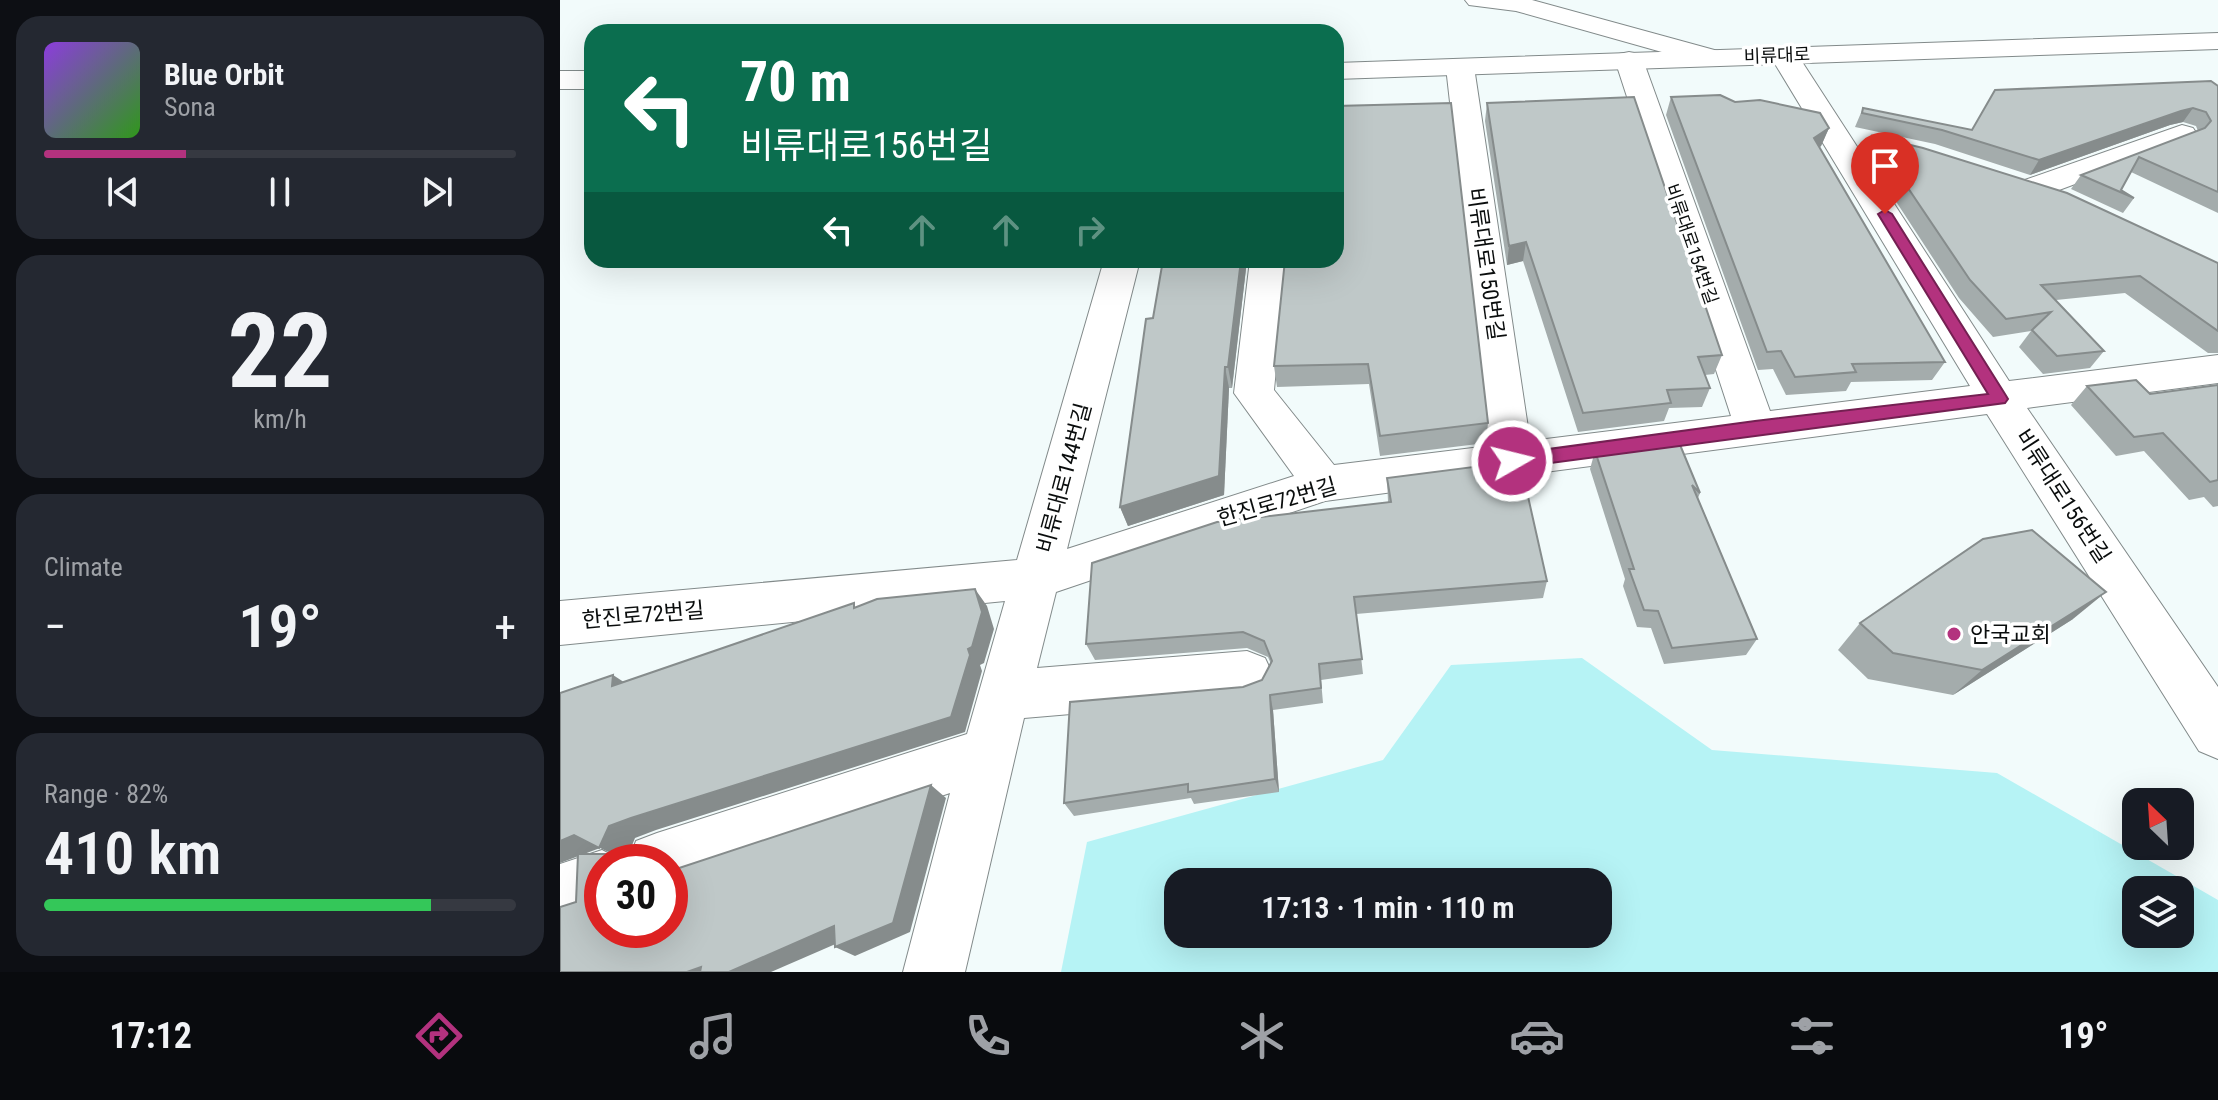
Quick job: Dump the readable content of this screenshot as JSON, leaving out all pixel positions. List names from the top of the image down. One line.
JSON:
{"streets":{"street":["비류대로","비류대로154번길","비류대로150번길","비류대로144번길","비류대로156번길","한진로72번길"]},"crossings":[["비류대로","비류대로154번길"],["비류대로","비류대로150번길"],["비류대로","비류대로156번길"],["비류대로154번길","한진로72번길"],["비류대로150번길","한진로72번길"],["비류대로144번길","한진로72번길"],["비류대로156번길","한진로72번길"]],"places":["안국교회"],"north":"top left","page":{"turn":["70 m","비류대로156번길"],"song":["Blue Orbit","Sona"],"tile":[["22","km/h"],"Climate",["Range · 82%","410 km"]],"heat":["−","19°","+"],"limit":"30","trip":"17:13 · 1 min · 110 m","tabs":["17:12","19°"]}}
